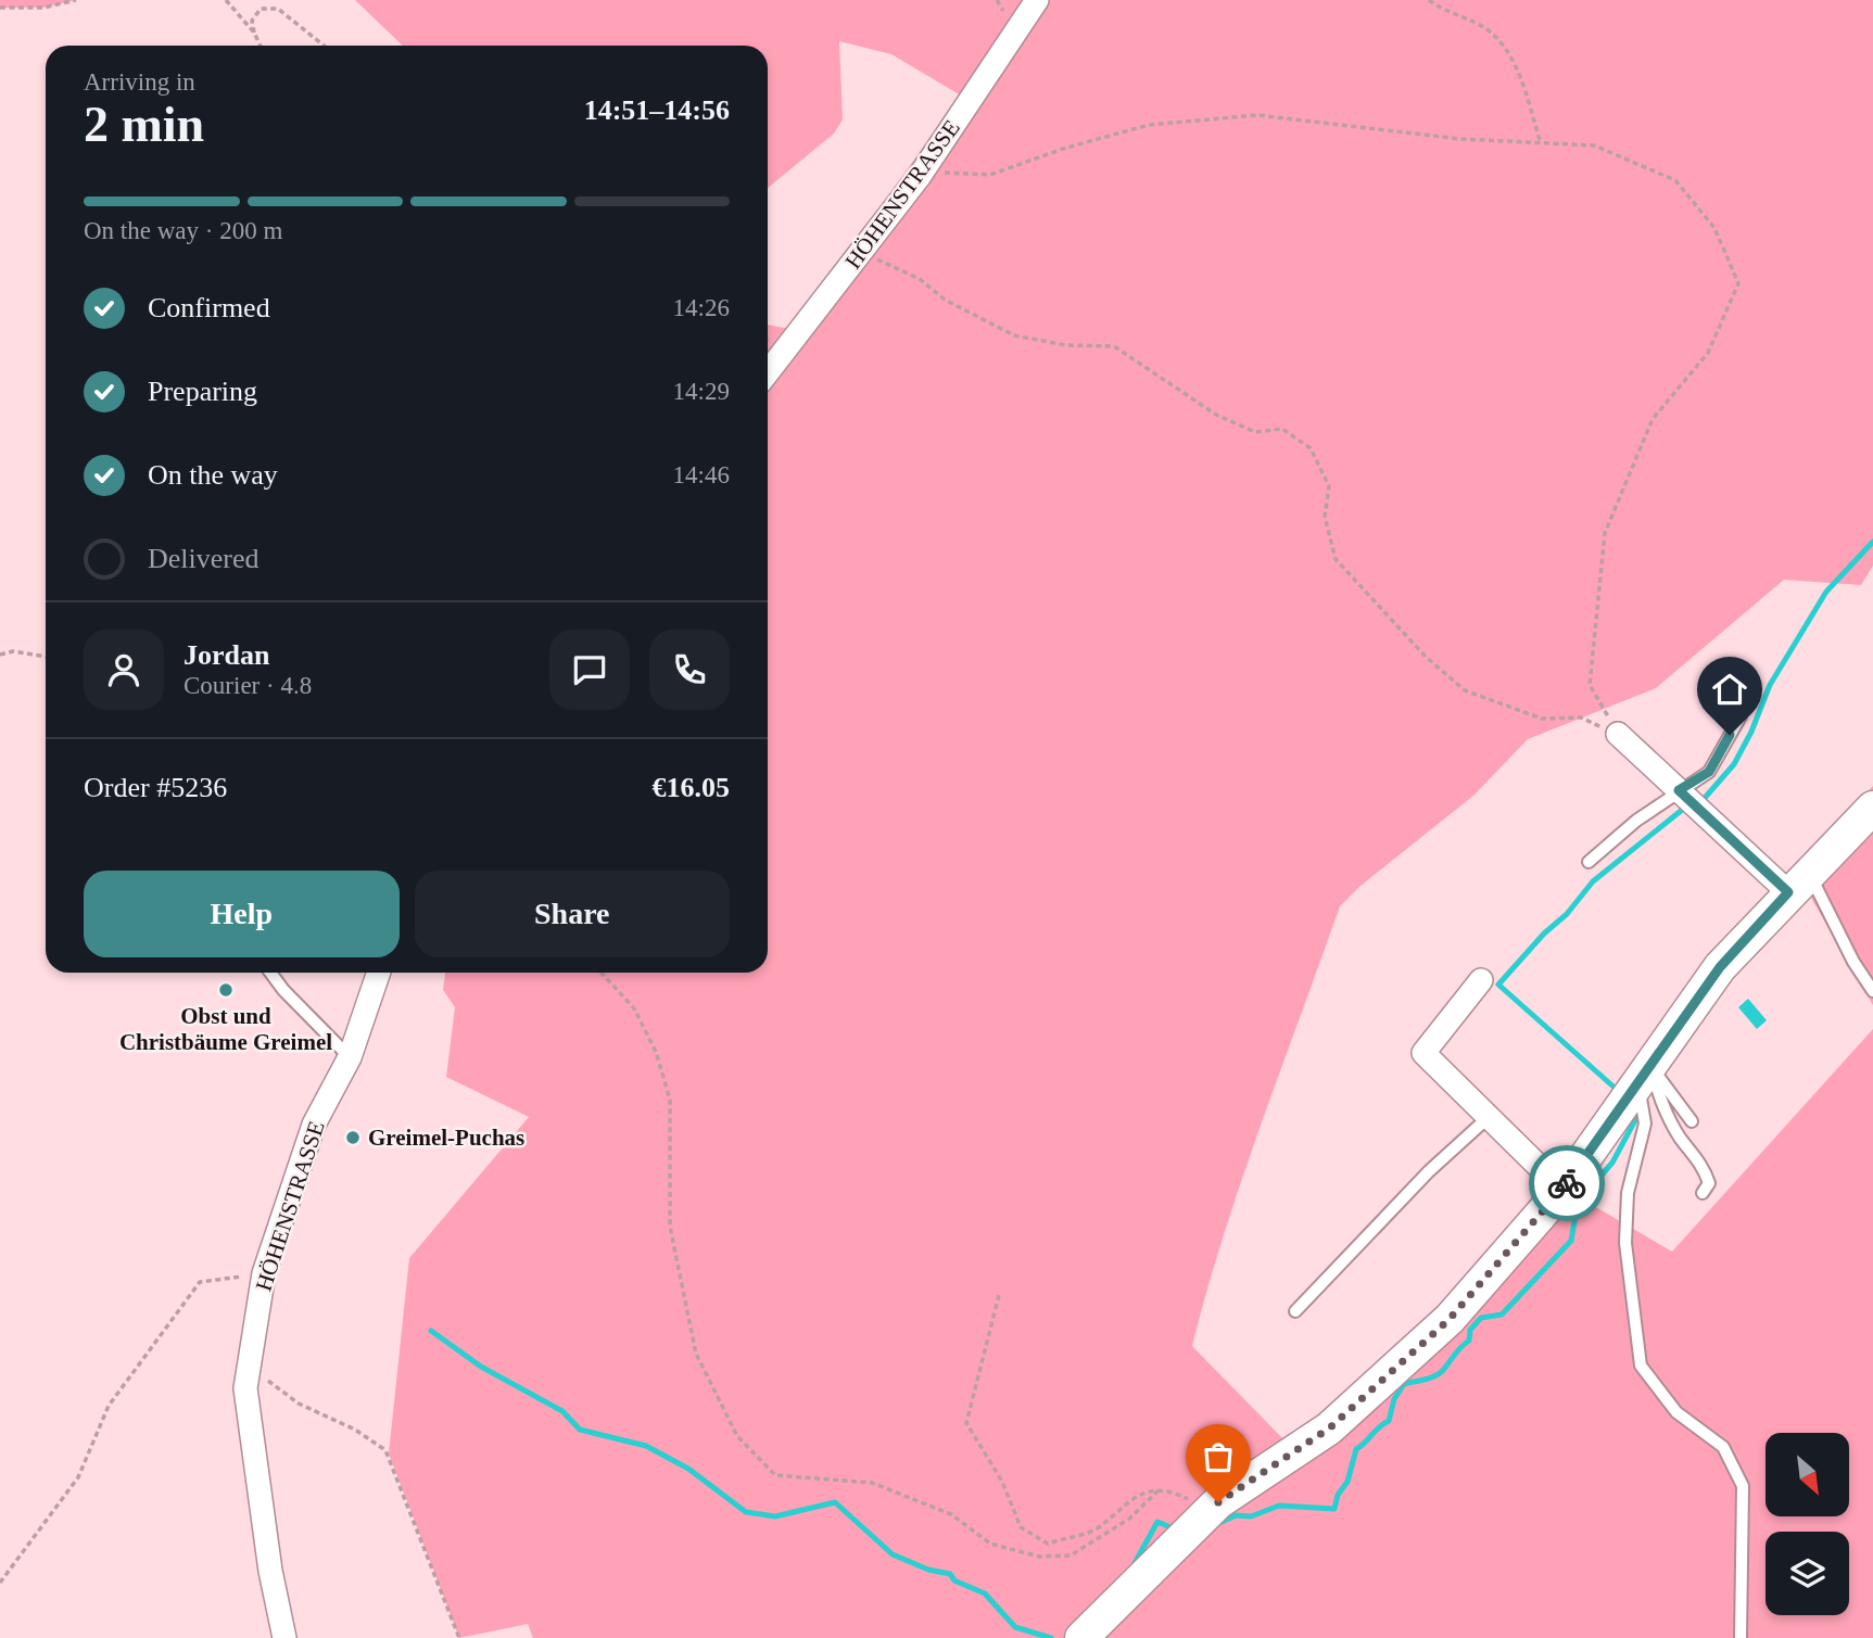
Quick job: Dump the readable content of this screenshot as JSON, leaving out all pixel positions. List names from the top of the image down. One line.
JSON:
{"streets":{"street":["HÖHENSTRASSE"]},"places":["Obst und Christbäume Greimel","Greimel-Puchas"],"north":"bottom right","page":{"heading":["2 min","Arriving in","14:51–14:56"],"panel":["Jordan","Courier · 4.8","Order #5236","€16.05"],"bar":"On the way · 200 m","list":[["Confirmed","14:26"],["Preparing","14:29"],["On the way","14:46"],"Delivered"],"buttons":["Help","Share"]}}
